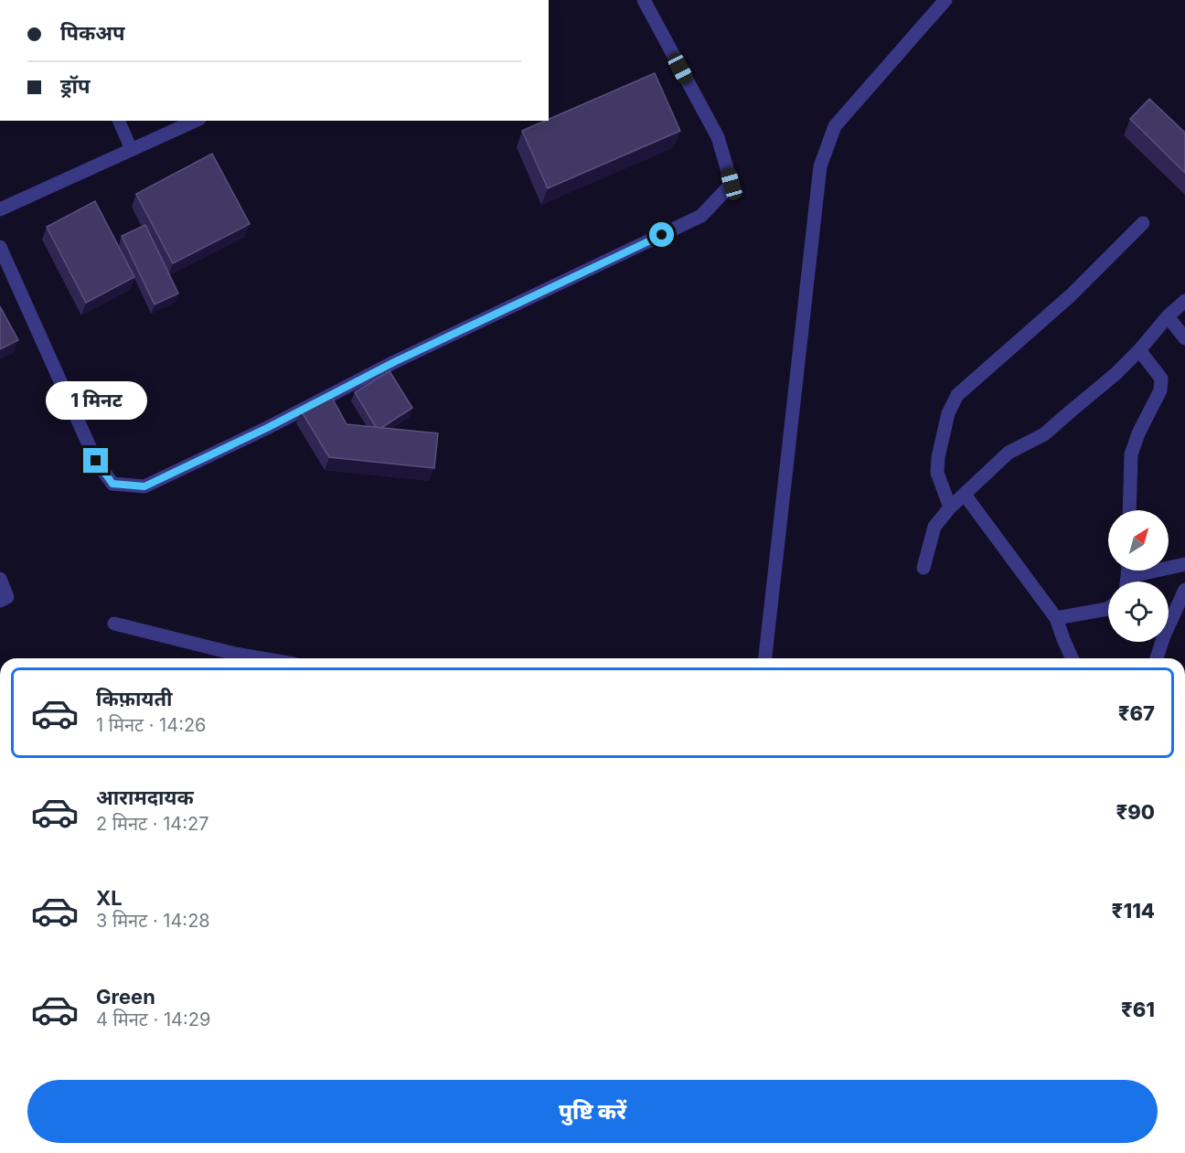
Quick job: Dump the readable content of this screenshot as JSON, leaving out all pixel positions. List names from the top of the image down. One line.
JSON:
{"north":"top right","page":{"banner":["पिकअप","ड्रॉप"],"bubble":"1 मिनट","list":[{"name":"किफ़ायती","note":"1 मिनट · 14:26","value":"₹67"},{"name":"आरामदायक","note":"2 मिनट · 14:27","value":"₹90"},{"name":"XL","note":"3 मिनट · 14:28","value":"₹114"},{"name":"Green","note":"4 मिनट · 14:29","value":"₹61"}],"buttons":"पुष्टि करें"}}
